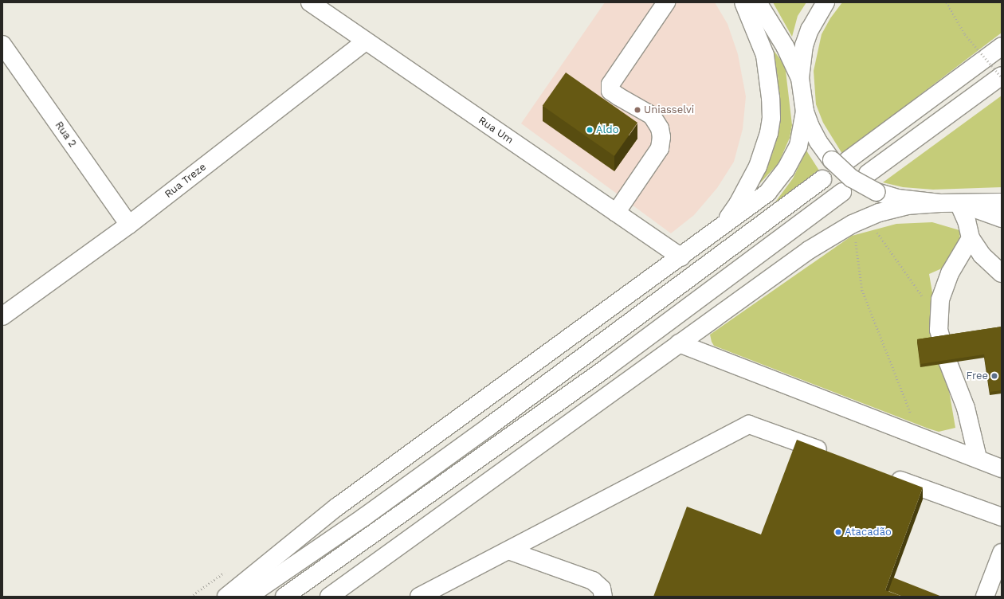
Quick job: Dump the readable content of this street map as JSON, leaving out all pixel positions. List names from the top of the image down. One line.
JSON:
{"streets":{"main road":["Rua Um","Rua 2","Rua Treze"]},"crossings":[["Rua Um","Rua Treze"],["Rua 2","Rua Treze"]],"places":["Uniasselvi","Aldo","Free","Atacadão"]}
